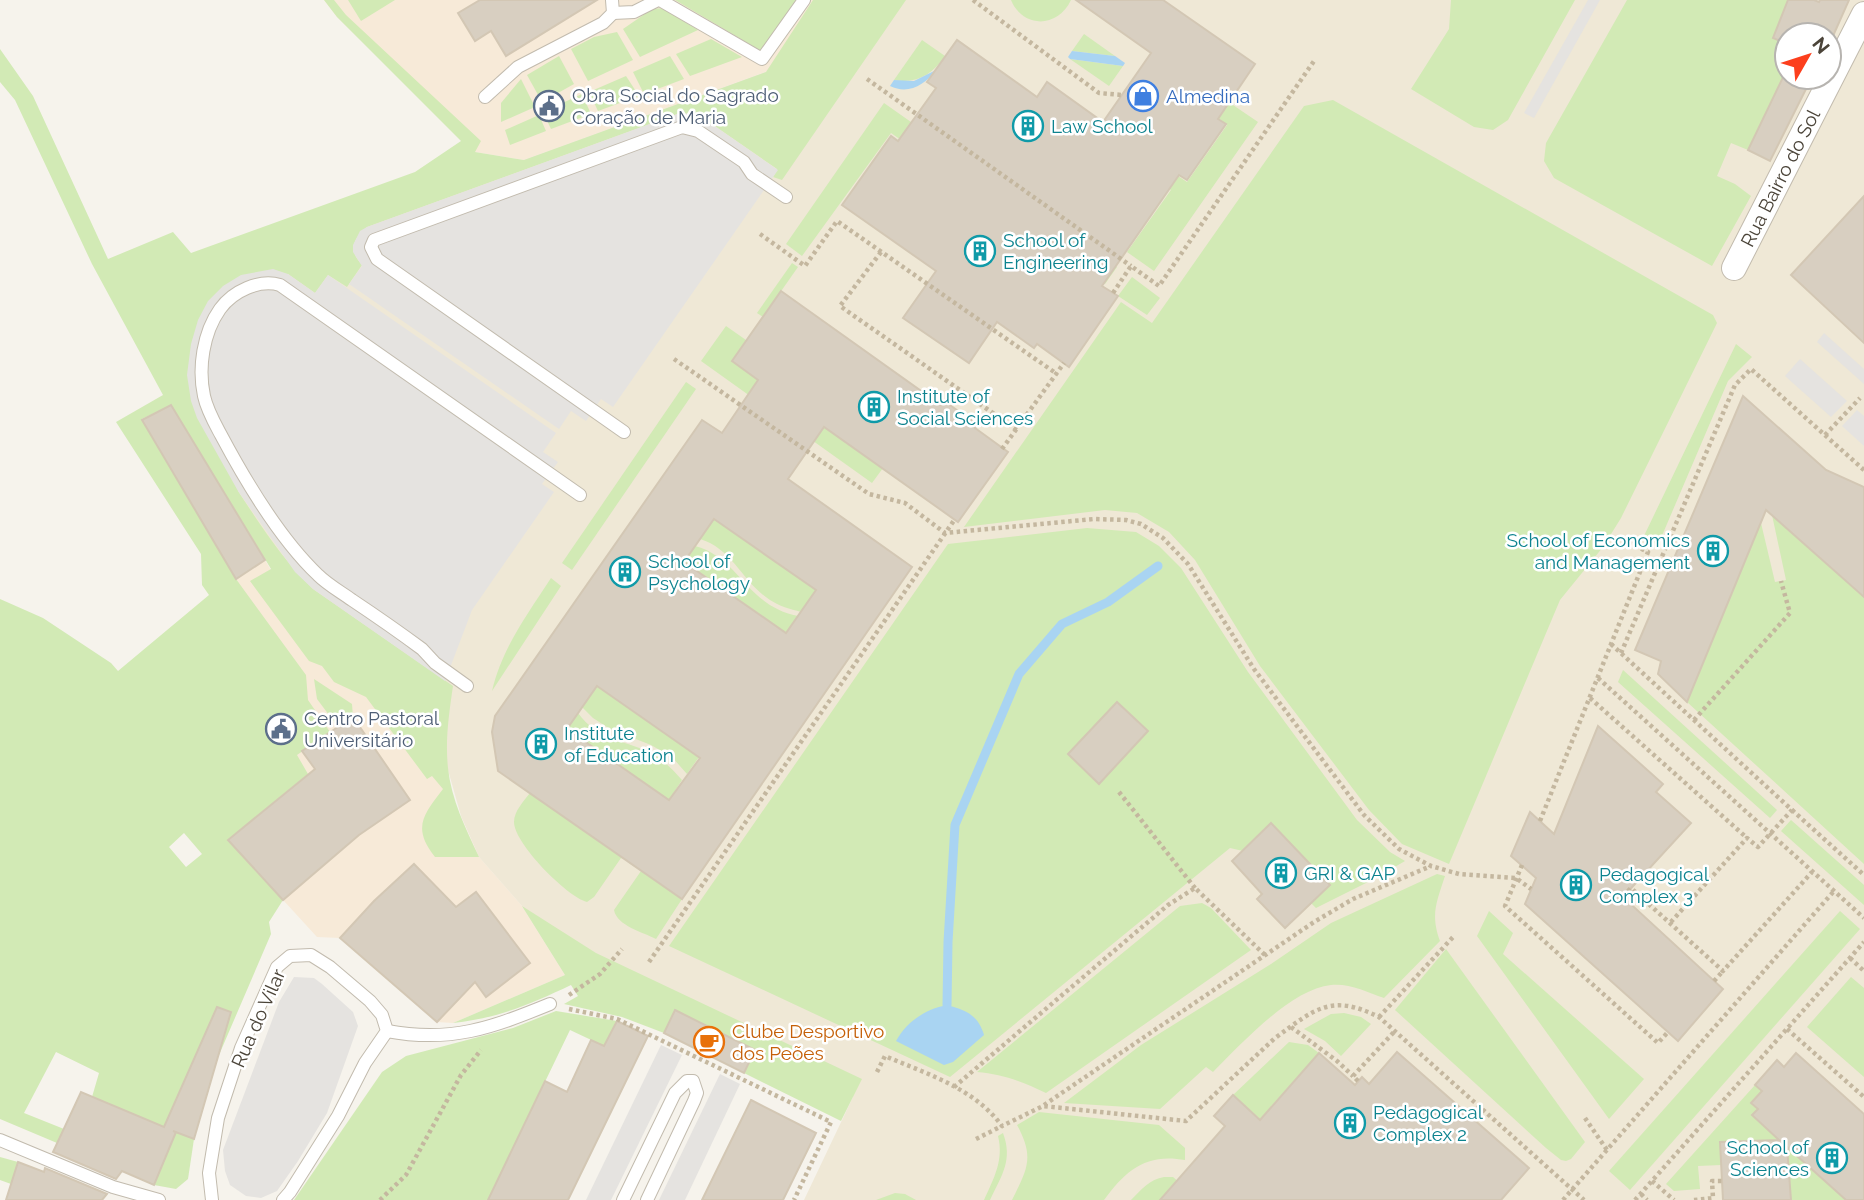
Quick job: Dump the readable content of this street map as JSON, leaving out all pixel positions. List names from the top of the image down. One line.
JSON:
{"streets":{"street":["Rua Bairro do Sol"],"lane":["Rua do Vilar"]},"places":{"shop":["Almedina"],"public building":["Obra Social do Sagrado Coração de Maria","Centro Pastoral Universitário"],"building":["Law School","School of Engineering","Institute of Social Sciences","School of Economics and Management","School of Psychology","Institute of Education","GRI & GAP","Pedagogical Complex 3","Pedagogical Complex 2","School of Sciences"],"cafe":["Clube Desportivo dos Peões"]},"north":"top right"}
